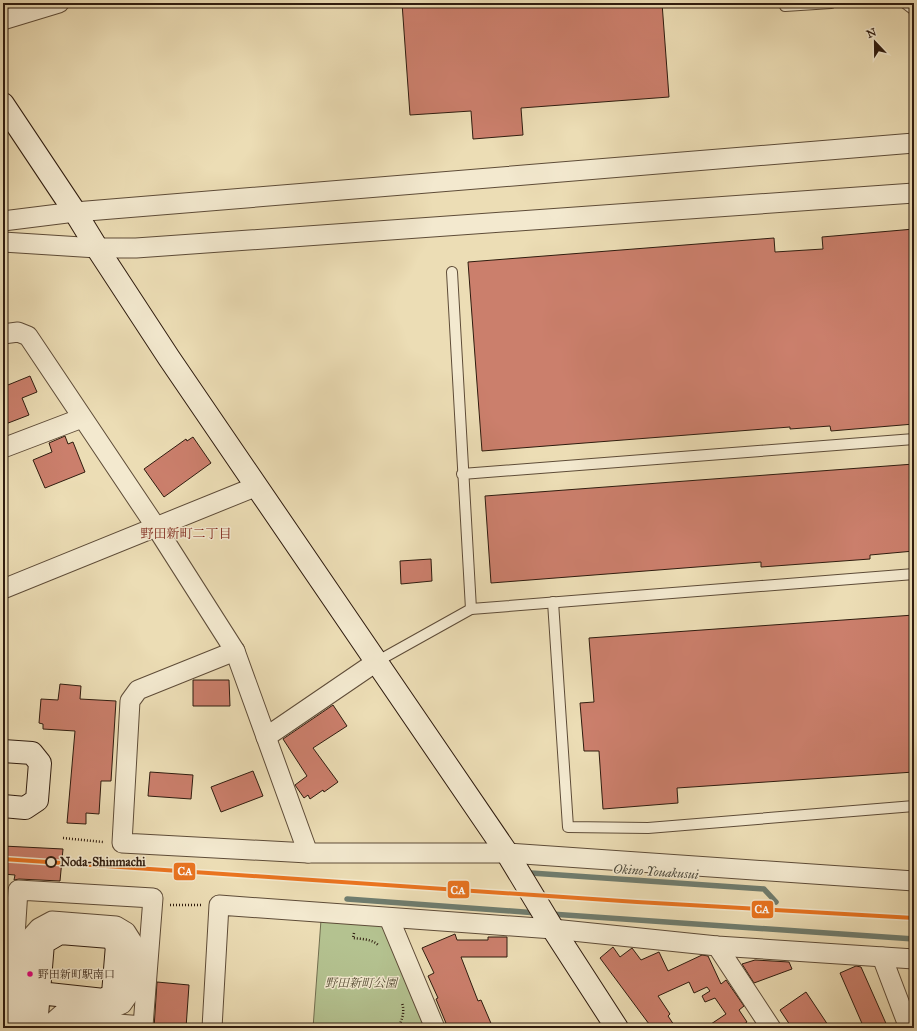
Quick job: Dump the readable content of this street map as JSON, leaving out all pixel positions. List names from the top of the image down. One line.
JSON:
{"districts":["野田新町二丁目"],"water":["Okino Youakusui"],"parks":["野田新町公園"],"places":["Noda-Shinmachi","野田新町駅南口"],"lines":["transit line CA"],"north":"top"}
